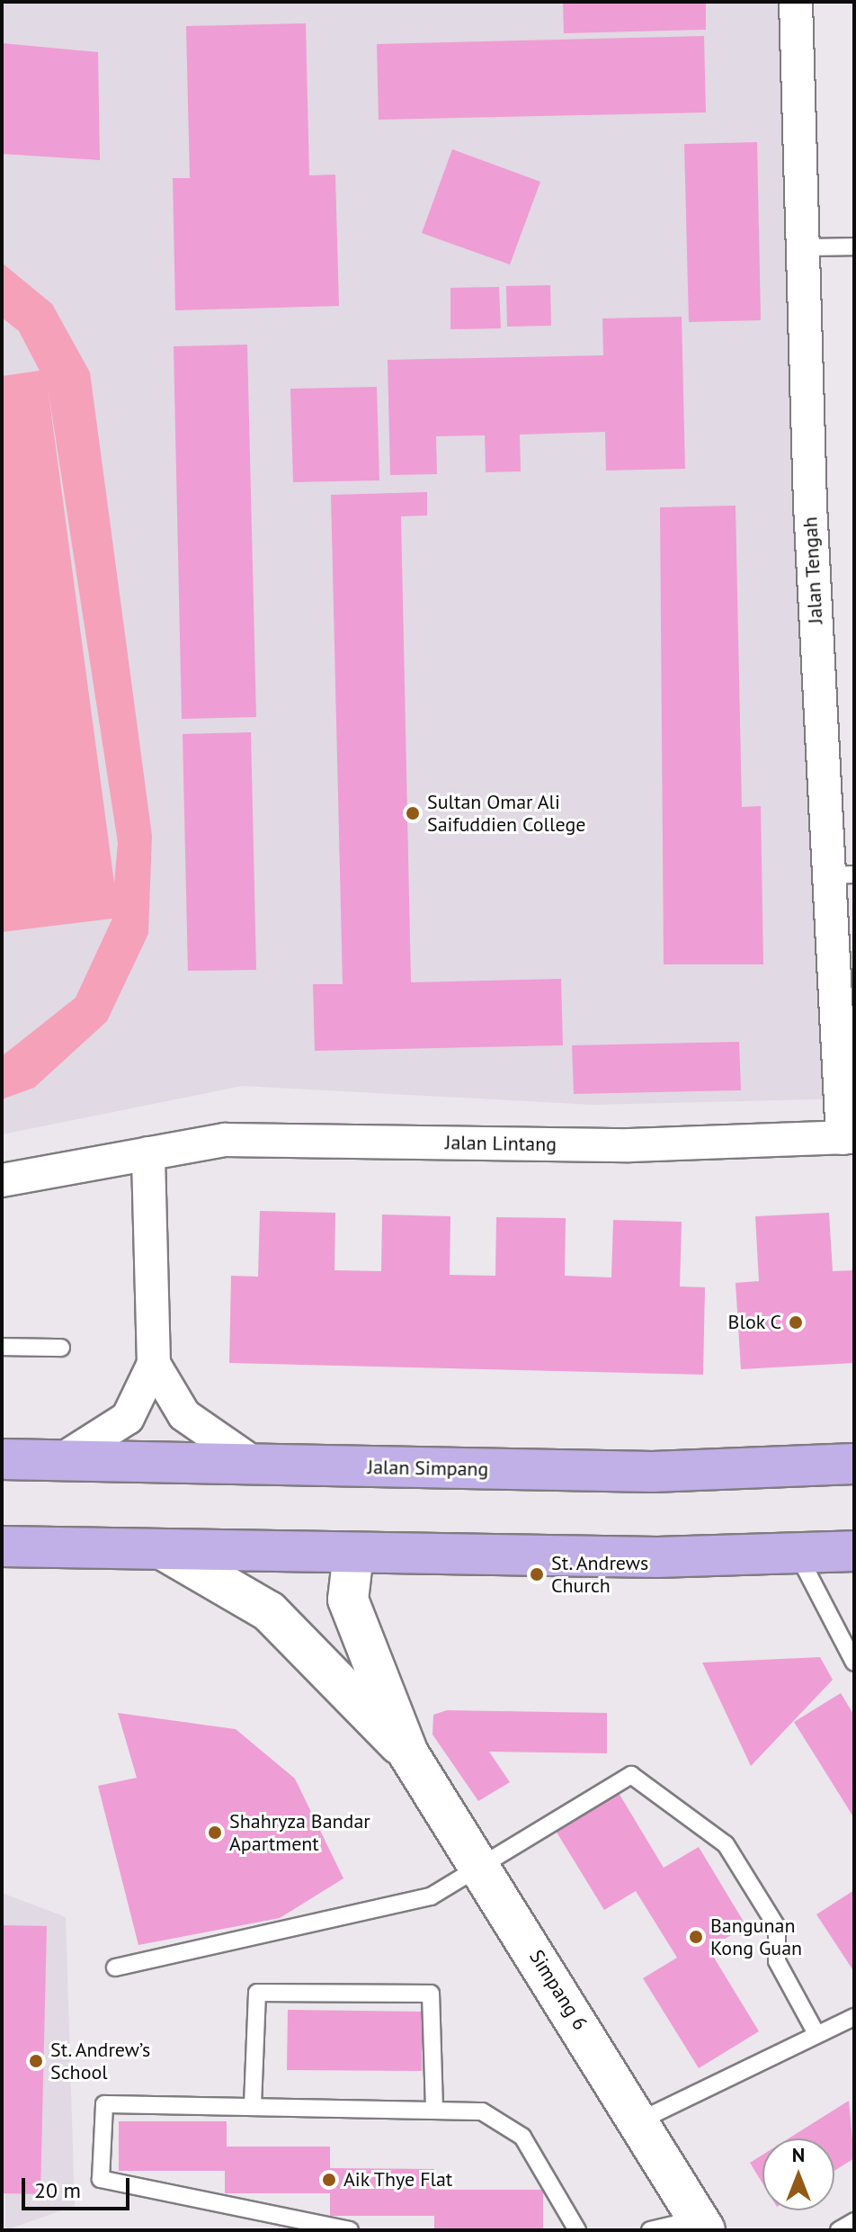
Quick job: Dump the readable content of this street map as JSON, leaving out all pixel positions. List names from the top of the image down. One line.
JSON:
{"streets":{"main road":["Jalan Simpang"],"street":["Jalan Tengah","Jalan Lintang","Simpang 6"]},"crossings":[["Jalan Tengah","Jalan Lintang"]],"places":["Sultan Omar Ali Saifuddien College","Blok C","St. Andrews Church","Shahryza Bandar Apartment","Bangunan Kong Guan","St. Andrew’s School","Aik Thye Flat"],"scale_bar":"20 m","north":"top"}
